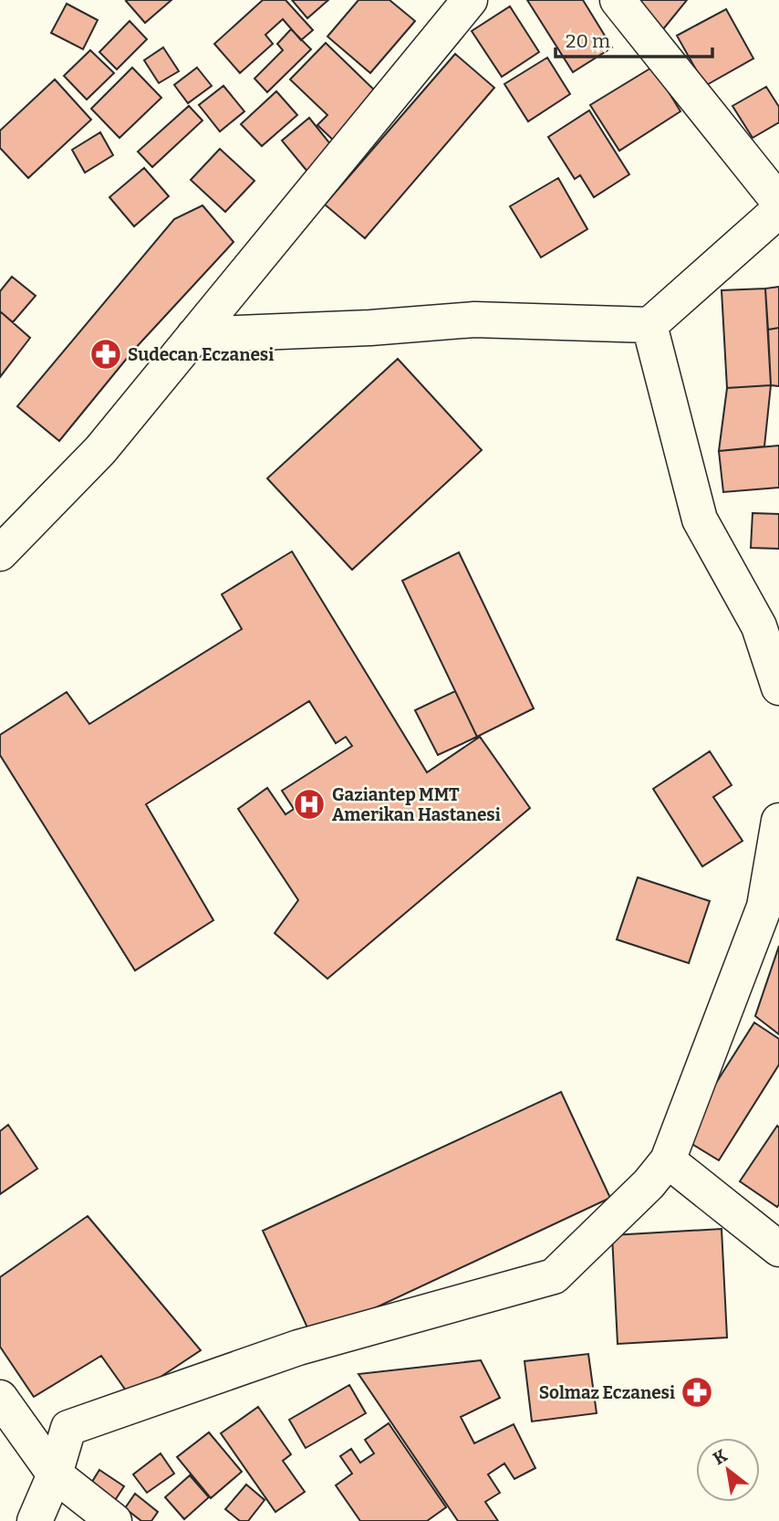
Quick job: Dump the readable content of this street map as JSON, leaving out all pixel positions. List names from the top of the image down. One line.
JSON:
{"places":{"pharmacy":["Sudecan Eczanesi","Solmaz Eczanesi"],"hospital":["Gaziantep MMT Amerikan Hastanesi"]},"scale_bar":"20 m","north":"top left"}
